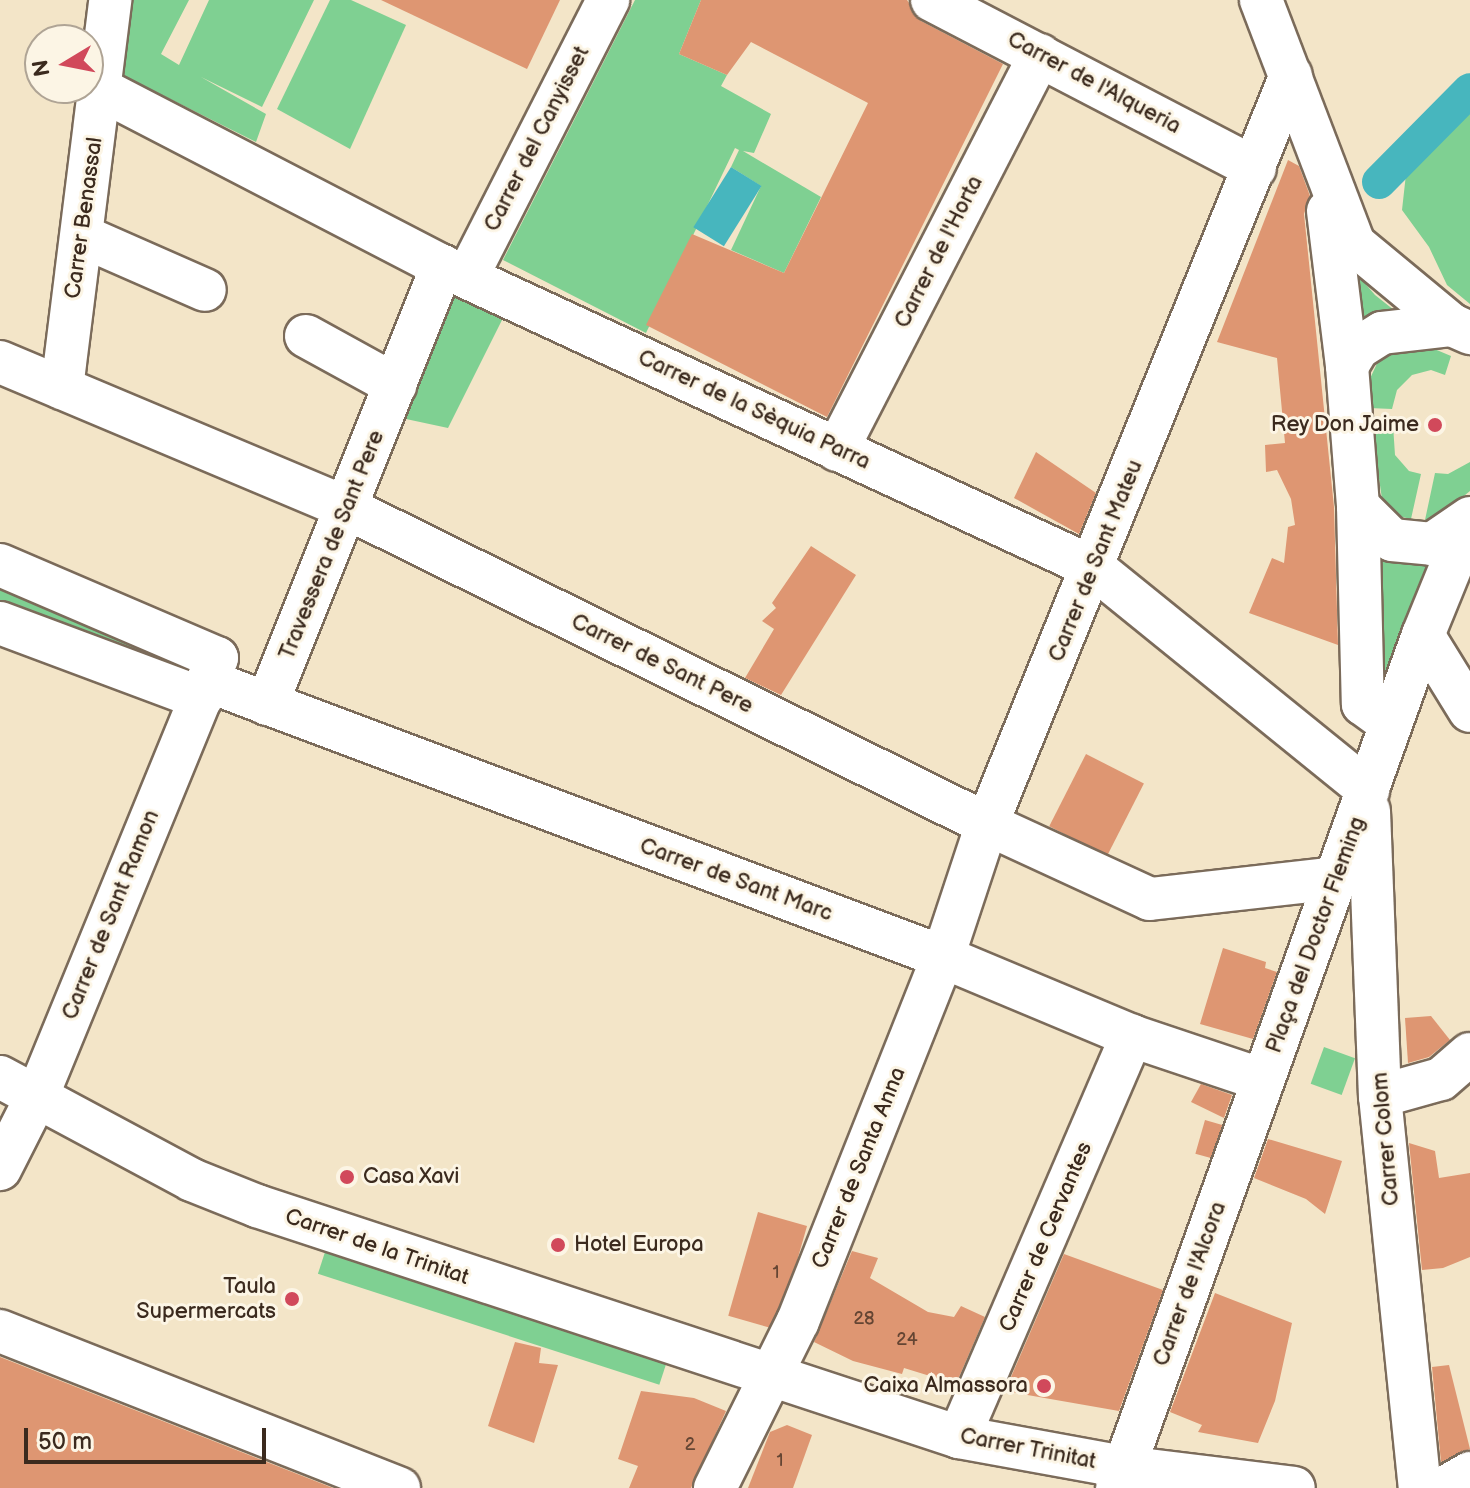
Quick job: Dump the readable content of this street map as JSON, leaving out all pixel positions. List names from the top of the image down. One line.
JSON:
{"streets":{"street":["Carrer de l'Alqueria","Carrer del Canyisset","Carrer Benassal","Carrer de l'Horta","Carrer de la Sèquia Parra","Travessera de Sant Pere","Carrer de Sant Mateu","Carrer de Sant Pere","Carrer de Sant Marc","Carrer de Sant Ramon","Plaça del Doctor Fleming","Carrer Colom","Carrer de Santa Anna","Carrer de Cervantes","Carrer de la Trinitat","Carrer de l'Alcora","Carrer Trinitat"]},"crossings":[["Carrer de l'Alqueria","Carrer de l'Horta"],["Carrer de l'Alqueria","Carrer de Sant Mateu"],["Carrer del Canyisset","Carrer de la Sèquia Parra"],["Carrer del Canyisset","Travessera de Sant Pere"],["Carrer Benassal","Carrer de Sant Pere"],["Carrer de l'Horta","Carrer de la Sèquia Parra"],["Carrer de la Sèquia Parra","Travessera de Sant Pere"],["Carrer de la Sèquia Parra","Carrer de Sant Mateu"],["Carrer de la Sèquia Parra","Plaça del Doctor Fleming"],["Carrer de la Sèquia Parra","Carrer Colom"],["Travessera de Sant Pere","Carrer de Sant Pere"],["Travessera de Sant Pere","Carrer de Sant Marc"],["Carrer de Sant Mateu","Carrer de Sant Pere"],["Carrer de Sant Mateu","Carrer de Sant Marc"],["Carrer de Sant Mateu","Carrer de Santa Anna"],["Carrer de Sant Pere","Plaça del Doctor Fleming"],["Carrer de Sant Marc","Carrer de Sant Ramon"],["Carrer de Sant Marc","Plaça del Doctor Fleming"],["Carrer de Sant Marc","Carrer de Santa Anna"],["Carrer de Sant Marc","Carrer de Cervantes"],["Carrer de Sant Marc","Carrer de l'Alcora"],["Carrer de Sant Ramon","Carrer de la Trinitat"],["Plaça del Doctor Fleming","Carrer Colom"],["Plaça del Doctor Fleming","Carrer de l'Alcora"],["Carrer de Santa Anna","Carrer de la Trinitat"],["Carrer de Santa Anna","Carrer Trinitat"],["Carrer de Cervantes","Carrer Trinitat"],["Carrer de la Trinitat","Carrer Trinitat"],["Carrer de l'Alcora","Carrer Trinitat"]],"places":["Rey Don Jaime","Casa Xavi","Hotel Europa","Taula Supermercats","Caixa Almassora"],"house_numbers":["1","28","24","2","1"],"scale_bar":"50 m","north":"left"}
